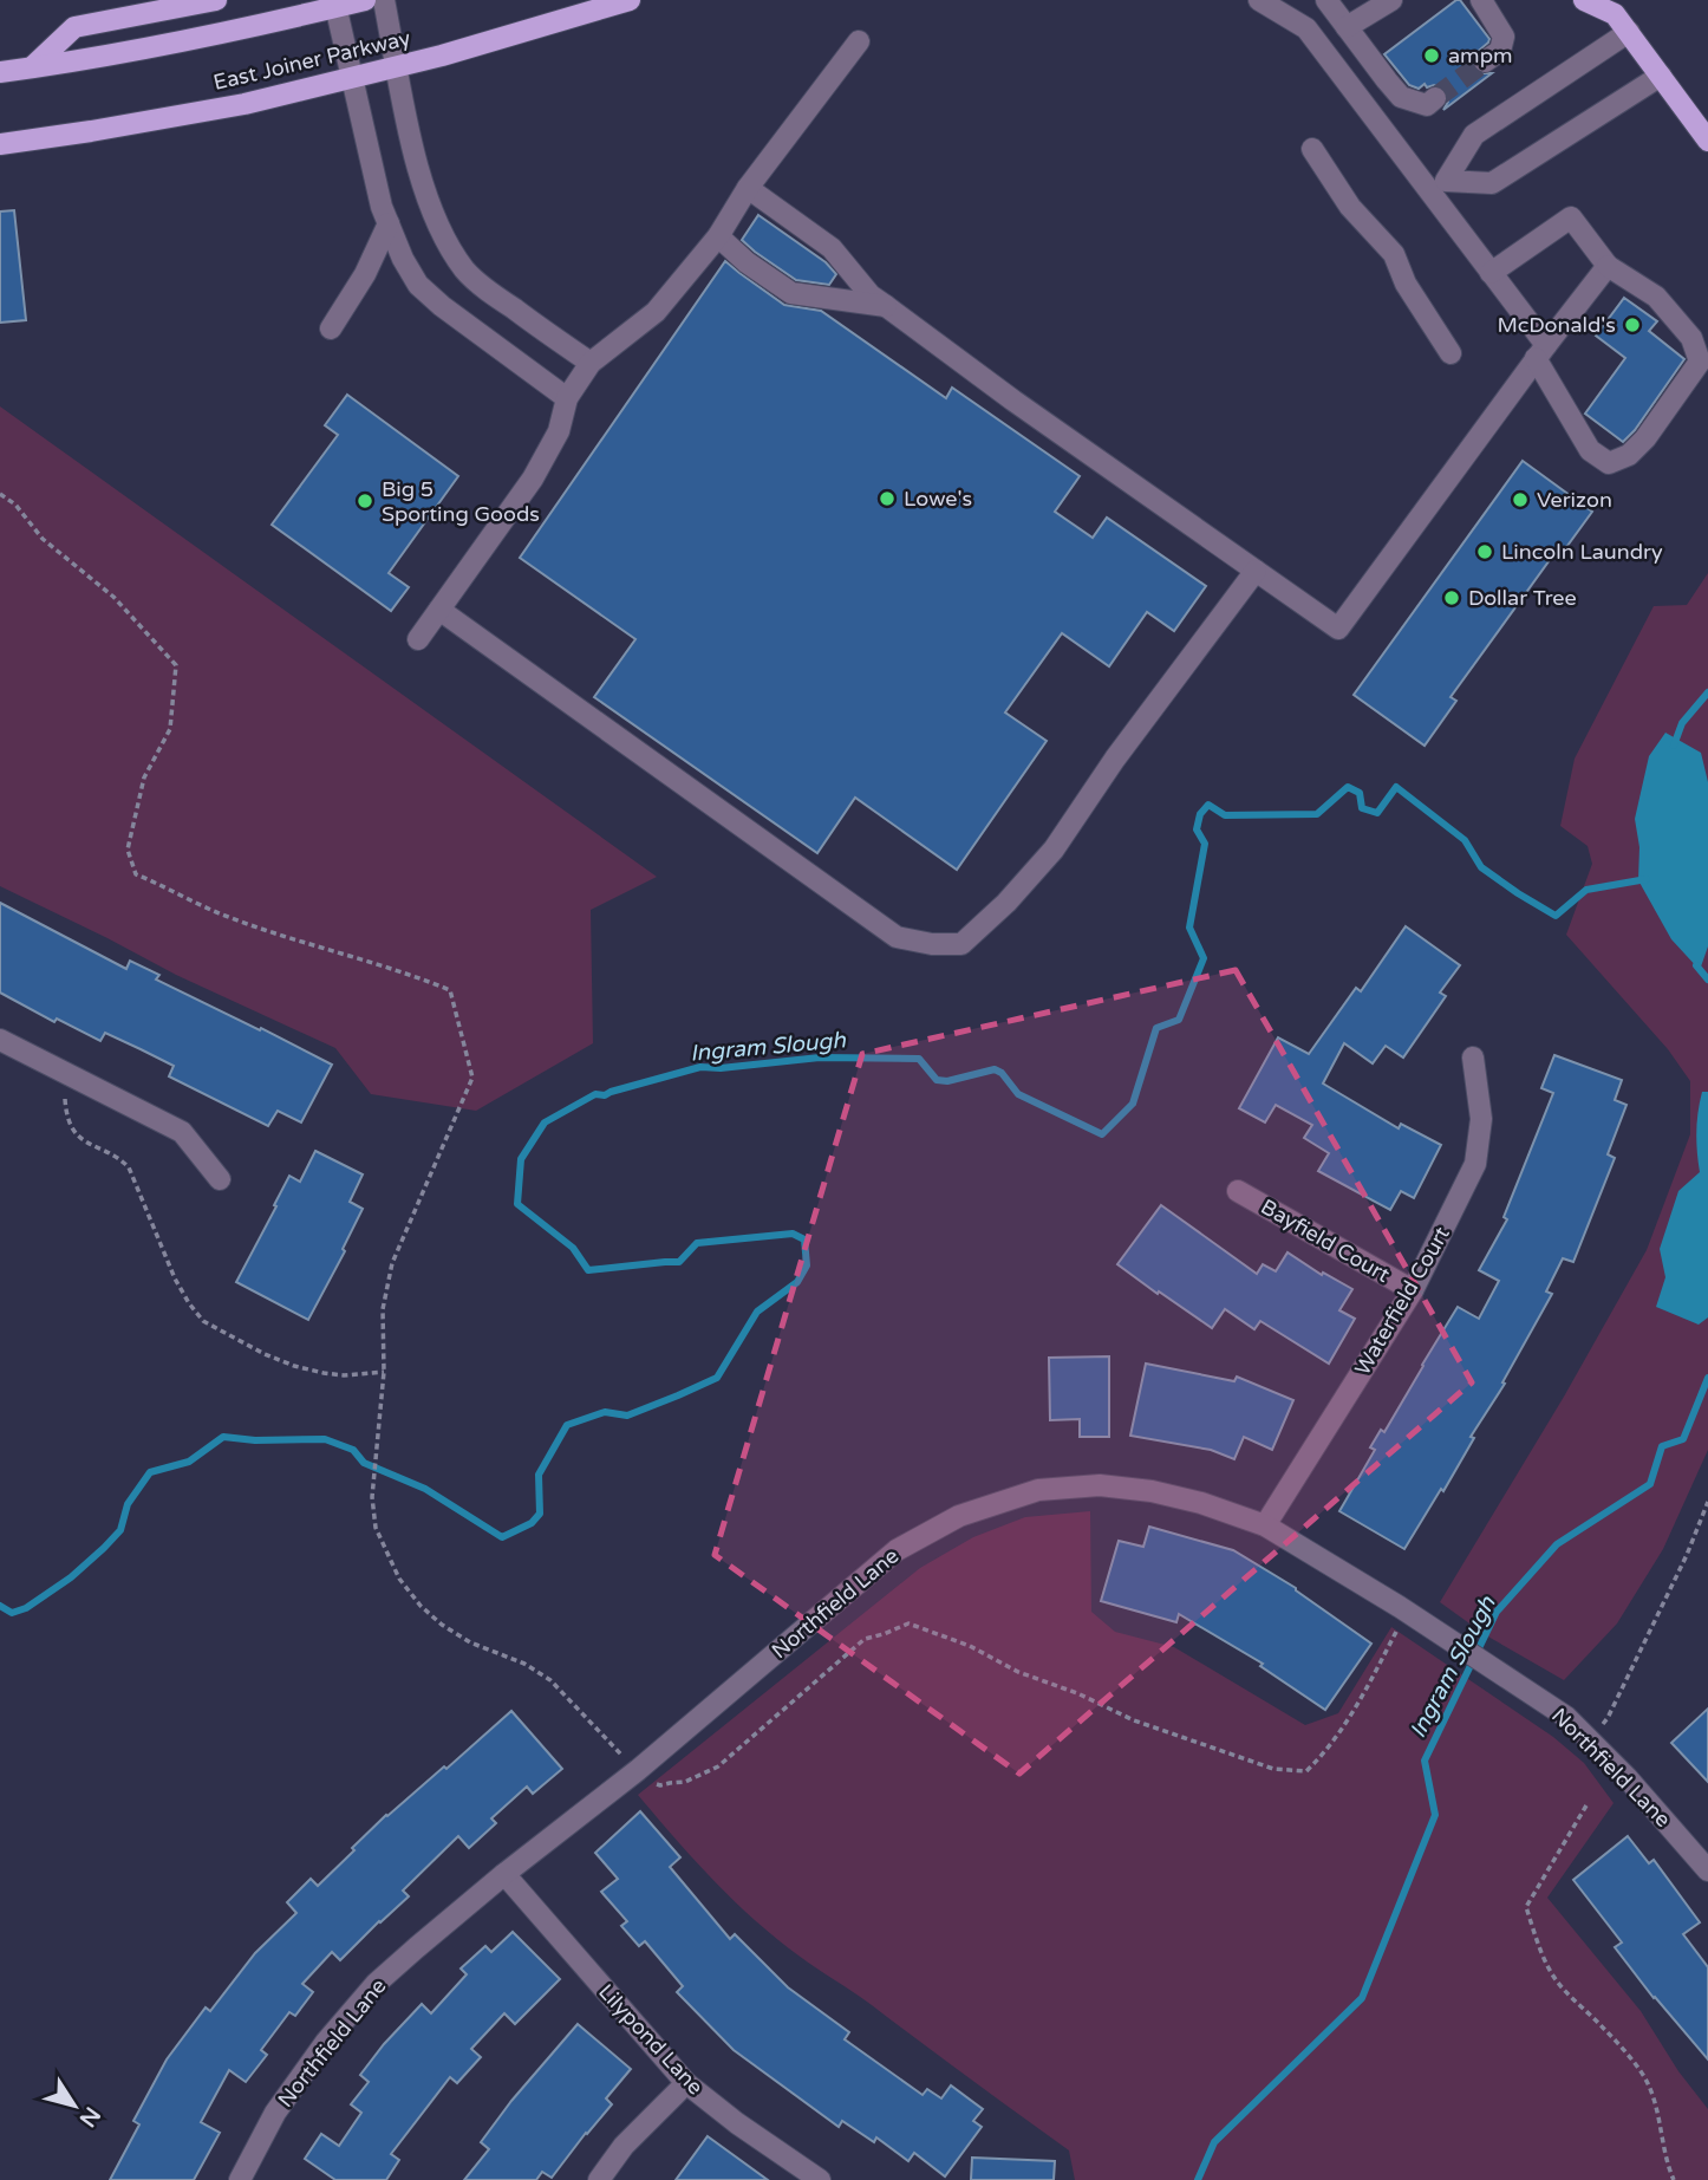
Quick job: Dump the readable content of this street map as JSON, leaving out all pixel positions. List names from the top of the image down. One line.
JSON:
{"streets":{"main road":["East Joiner Parkway"],"street":["Bayfield Court","Waterfield Court","Northfield Lane","Lilypond Lane"]},"crossings":[["Bayfield Court","Waterfield Court"],["Waterfield Court","Northfield Lane"],["Northfield Lane","Lilypond Lane"]],"water":["Ingram Slough"],"places":["ampm","McDonald's","Lowe's","Verizon","Big 5 Sporting Goods","Lincoln Laundry","Dollar Tree"],"north":"bottom right"}
